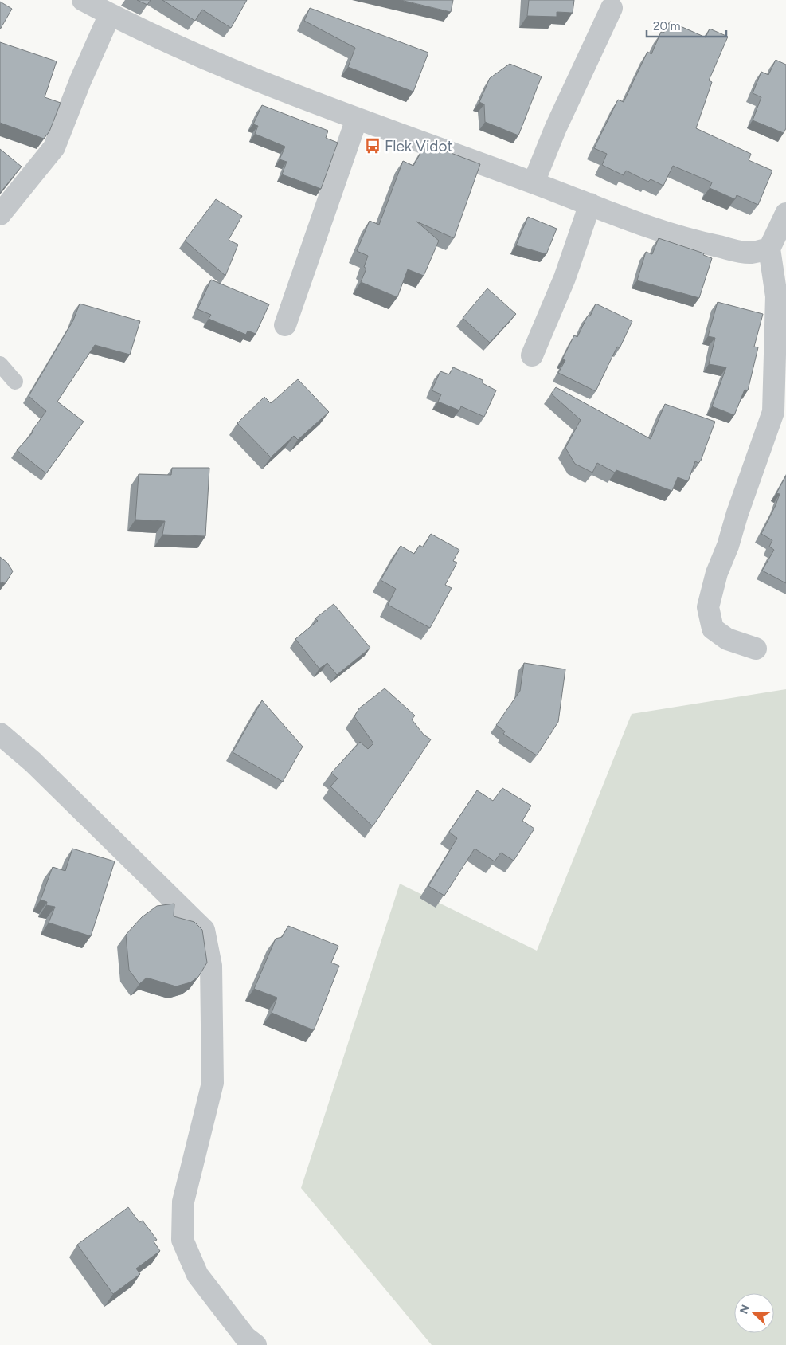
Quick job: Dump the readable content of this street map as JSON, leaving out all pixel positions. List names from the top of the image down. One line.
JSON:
{"places":{"bus stop":["Flek Vidot"]},"scale_bar":"20 m","north":"left"}
